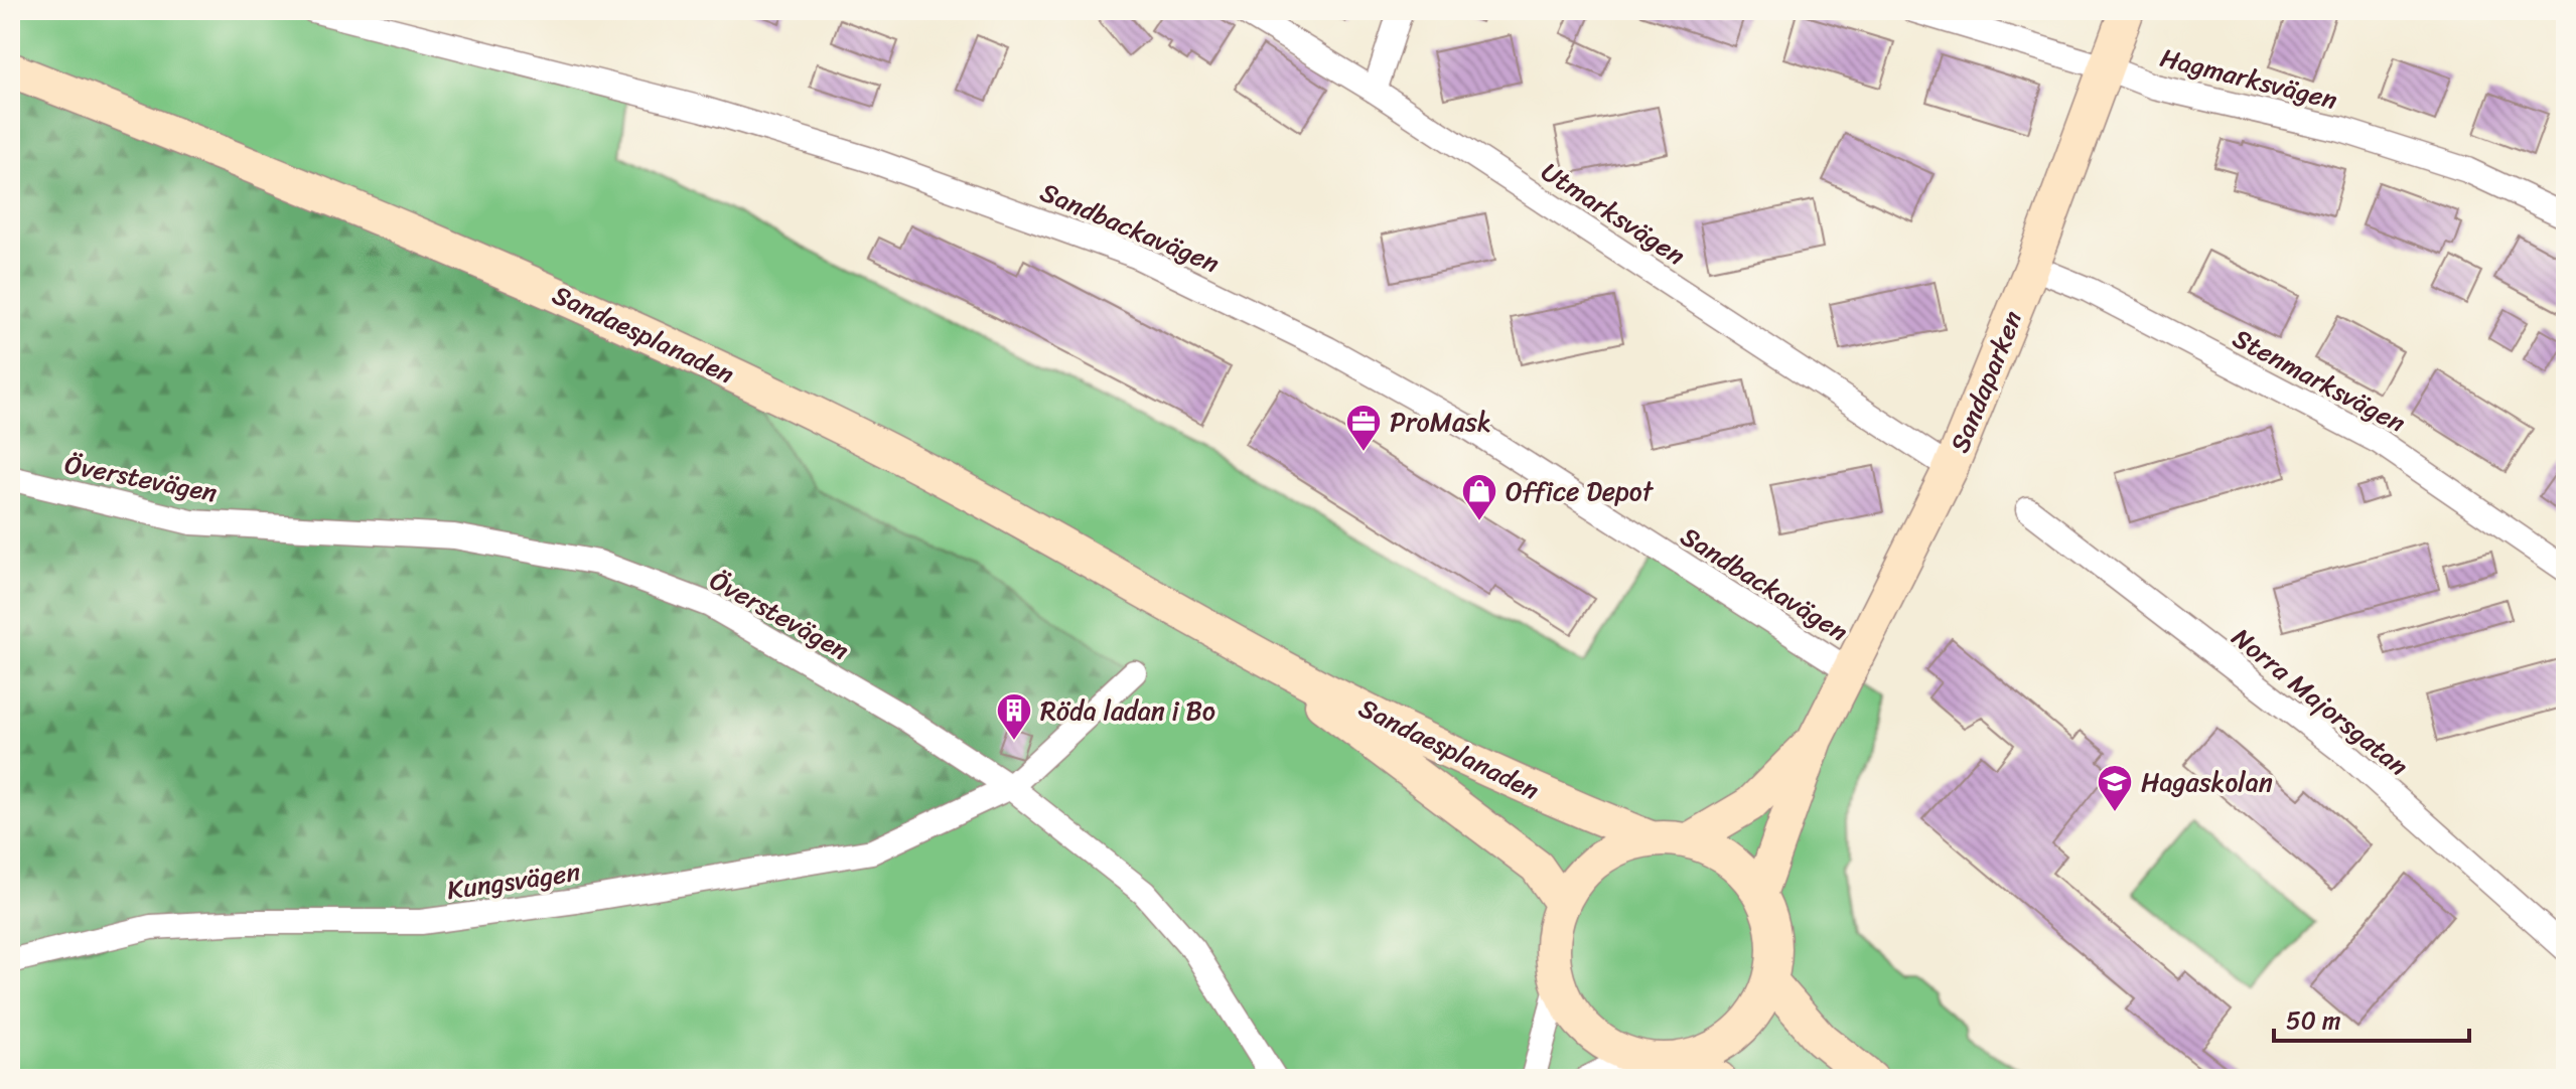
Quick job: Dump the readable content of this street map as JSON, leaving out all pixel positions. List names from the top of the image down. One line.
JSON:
{"streets":{"main road":["Sandaesplanaden","Sandaparken"],"street":["Hagmarksvägen","Utmarksvägen","Sandbackavägen","Stenmarksvägen","Överstevägen","Norra Majorsgatan","Kungsvägen"]},"crossings":[["Hagmarksvägen","Sandaparken"],["Utmarksvägen","Sandaparken"],["Sandbackavägen","Sandaparken"],["Sandaesplanaden","Sandaparken"],["Stenmarksvägen","Sandaparken"],["Överstevägen","Kungsvägen"]],"places":{"office":["ProMask"],"shop":["Office Depot"],"building":["Röda ladan i Bo"],"school or university":["Hagaskolan"]},"scale_bar":"50 m"}
